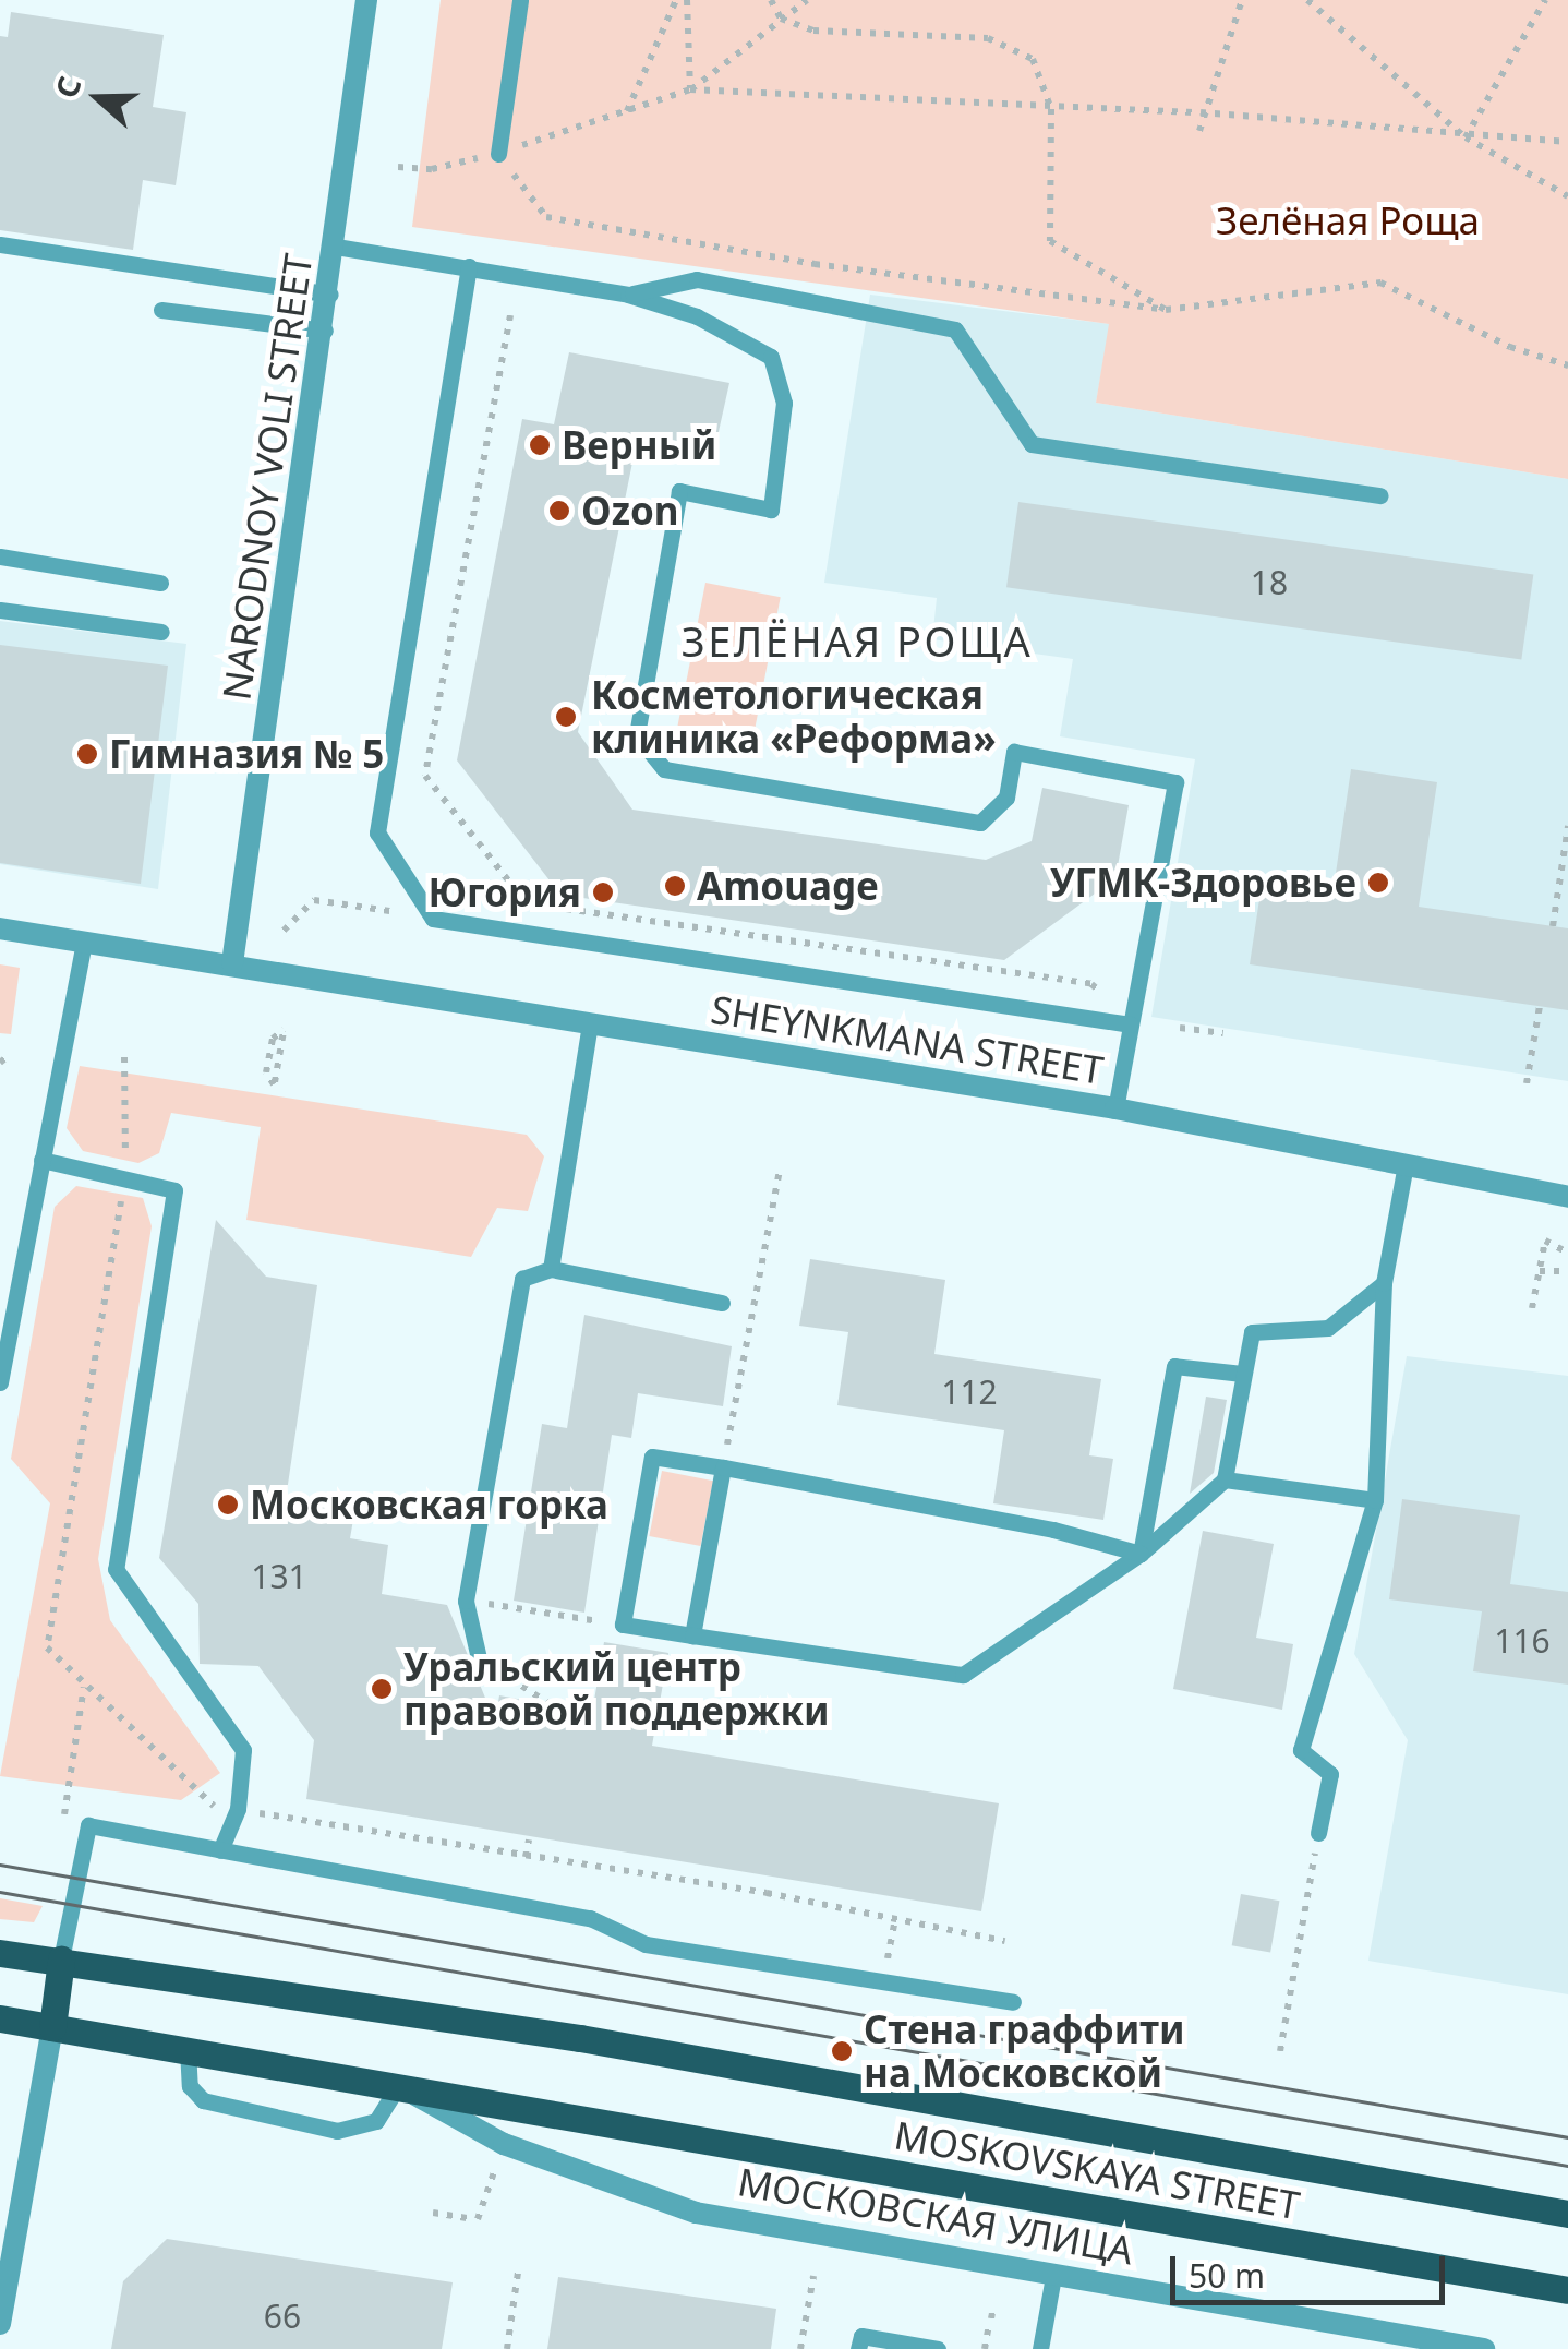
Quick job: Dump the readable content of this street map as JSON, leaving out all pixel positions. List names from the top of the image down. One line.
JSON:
{"streets":{"main road":["MOSKOVSKAYA STREET","МОСКОВСКАЯ УЛИЦА"],"street":["NARODNOY VOLI STREET","SHEYNKMANA STREET"]},"crossings":[["NARODNOY VOLI STREET","SHEYNKMANA STREET"],["MOSKOVSKAYA STREET","МОСКОВСКАЯ УЛИЦА"]],"districts":["ЗЕЛЁНАЯ РОЩА"],"parks":["Зелёная Роща"],"places":["Верный","Ozon","Косметологическая клиника «Реформа»","Гимназия № 5","УГМК-Здоровье","Amouage","Югория","Московская горка","Уральский центр правовой поддержки","Стена граффити на Московской"],"house_numbers":["18","112","131","116","66"],"scale_bar":"50 m","north":"left"}
